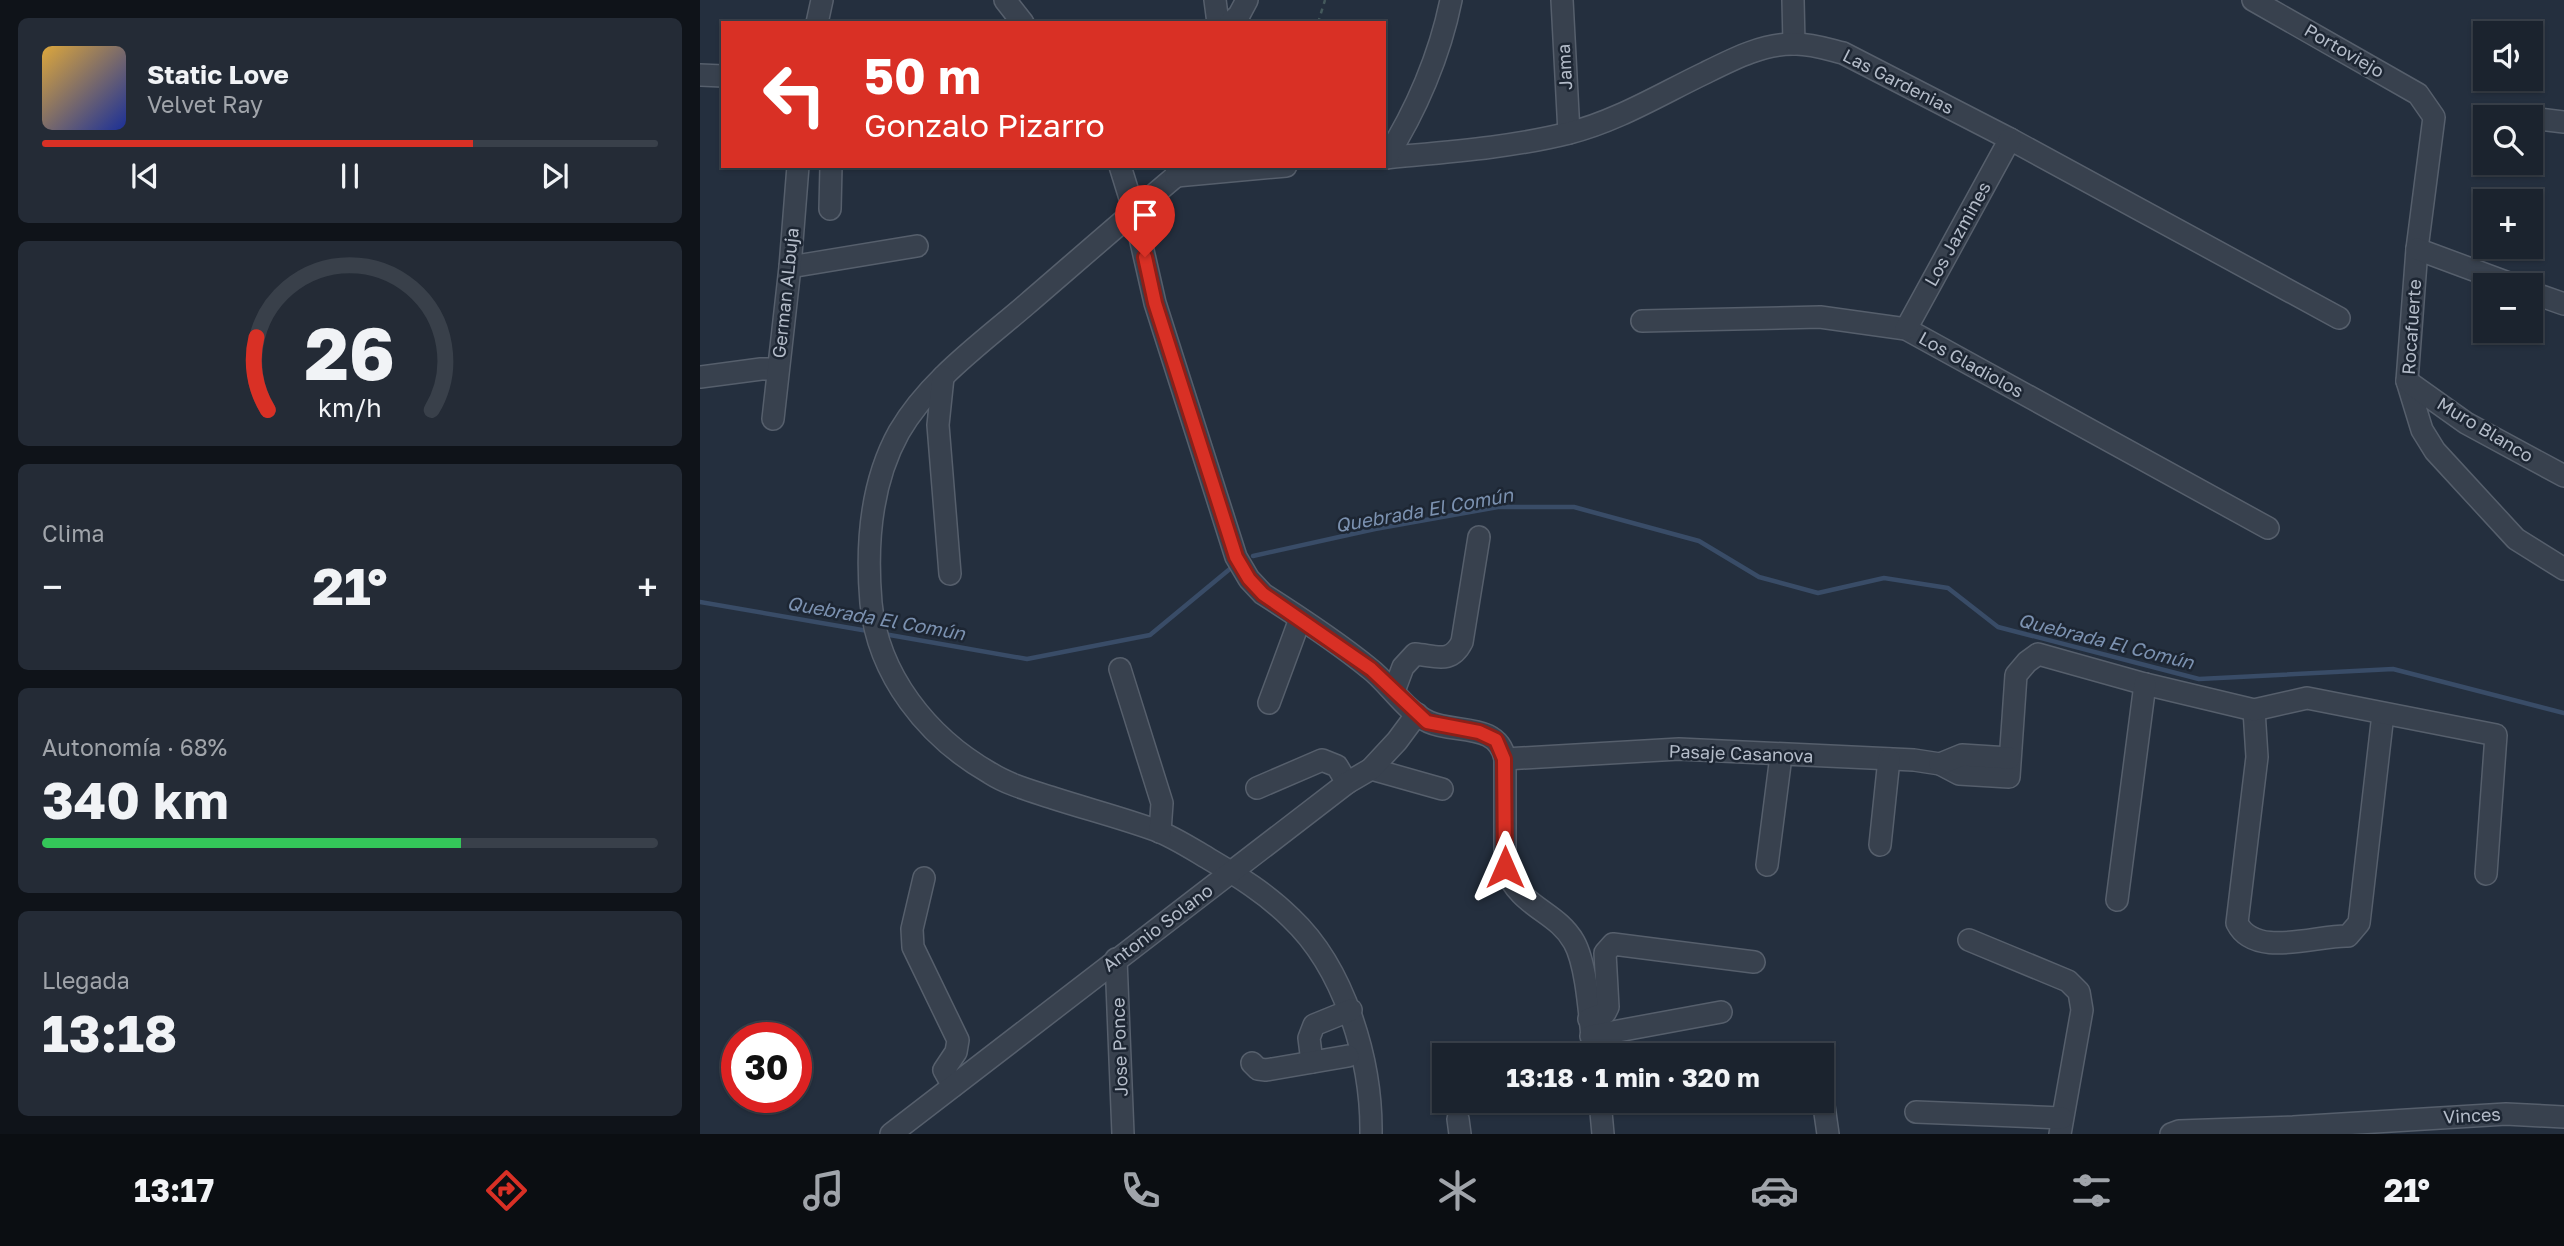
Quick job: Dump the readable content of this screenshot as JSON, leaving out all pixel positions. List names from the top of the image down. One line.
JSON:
{"streets":{"street":["Portoviejo","Jama","Las Gardenias","Los Jazmines","German ALbuja","Rocafuerte","Los Gladiolos","Muro Blanco","Pasaje Casanova","Antonio Solano","Jose Ponce","Vinces"]},"crossings":[["Portoviejo","Rocafuerte"],["Jama","Las Gardenias"],["Las Gardenias","Los Jazmines"],["Los Jazmines","Los Gladiolos"],["Rocafuerte","Muro Blanco"],["Antonio Solano","Jose Ponce"]],"water":["Quebrada El Común"],"page":{"map_buttons":["+","−"],"turn":["50 m","Gonzalo Pizarro"],"song":["Static Love","Velvet Ray"],"tile":["Clima",["Autonomía · 68%","340 km"],["Llegada","13:18"]],"heat":["−","21°","+"],"limit":"30","trip":"13:18 · 1 min · 320 m","tabs":["13:17","21°"],"gauge":["26","km/h"]}}
